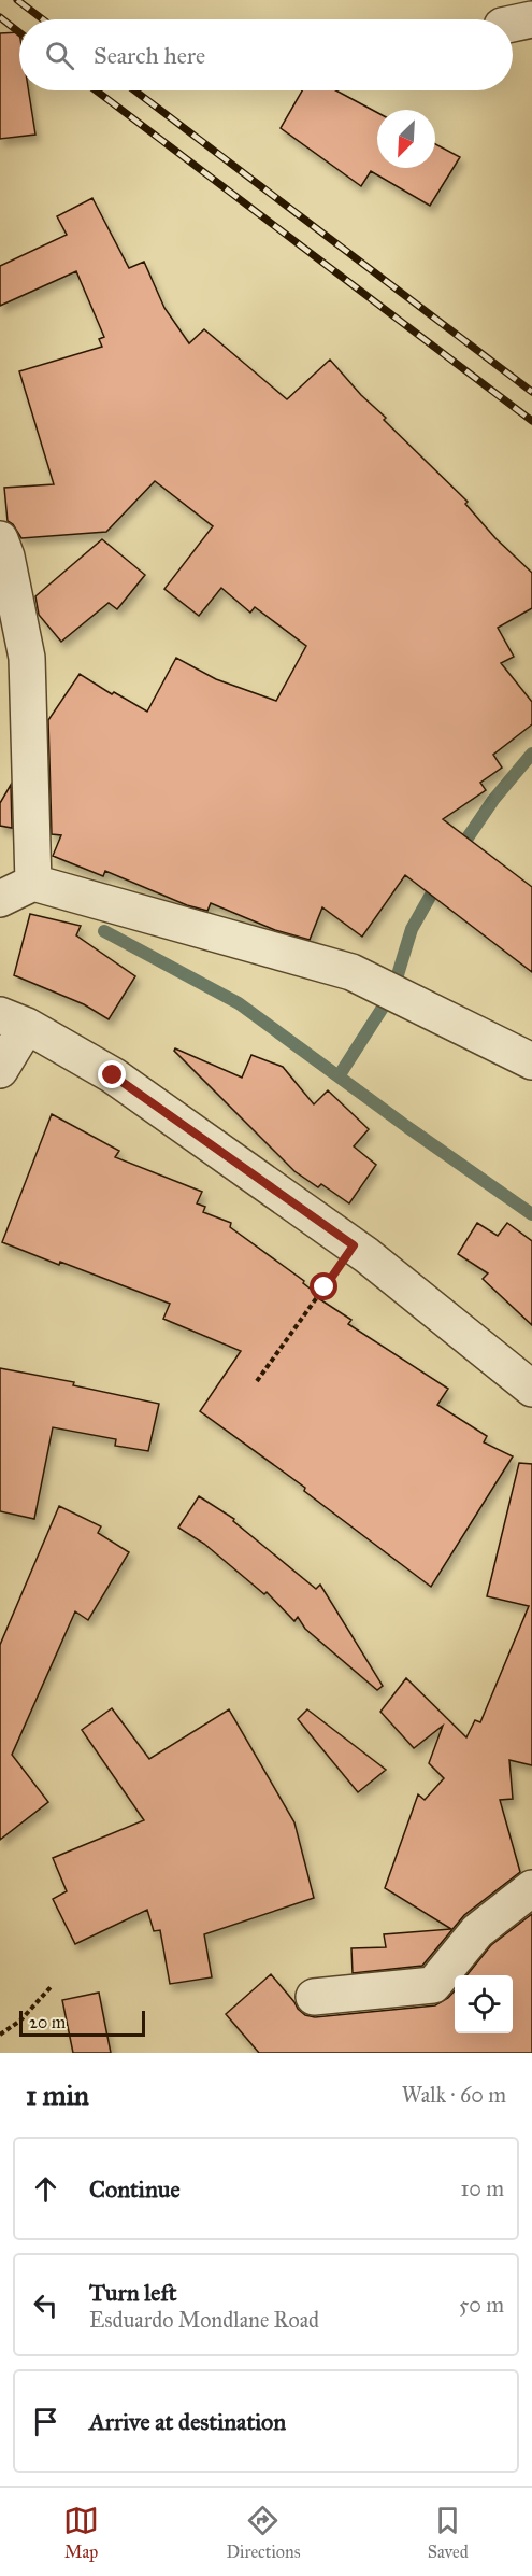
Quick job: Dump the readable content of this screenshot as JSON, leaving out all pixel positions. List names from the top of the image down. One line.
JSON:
{"scale_bar":"20 m","north":"bottom left","page":{"search":"Search here","scale":"20 m","heading":["1 min","Walk · 60 m"],"list":[["Continue","10 m"],["Turn left","Esduardo Mondlane Road","50 m"],"Arrive at destination"],"nav":["Map","Directions","Saved"]}}
